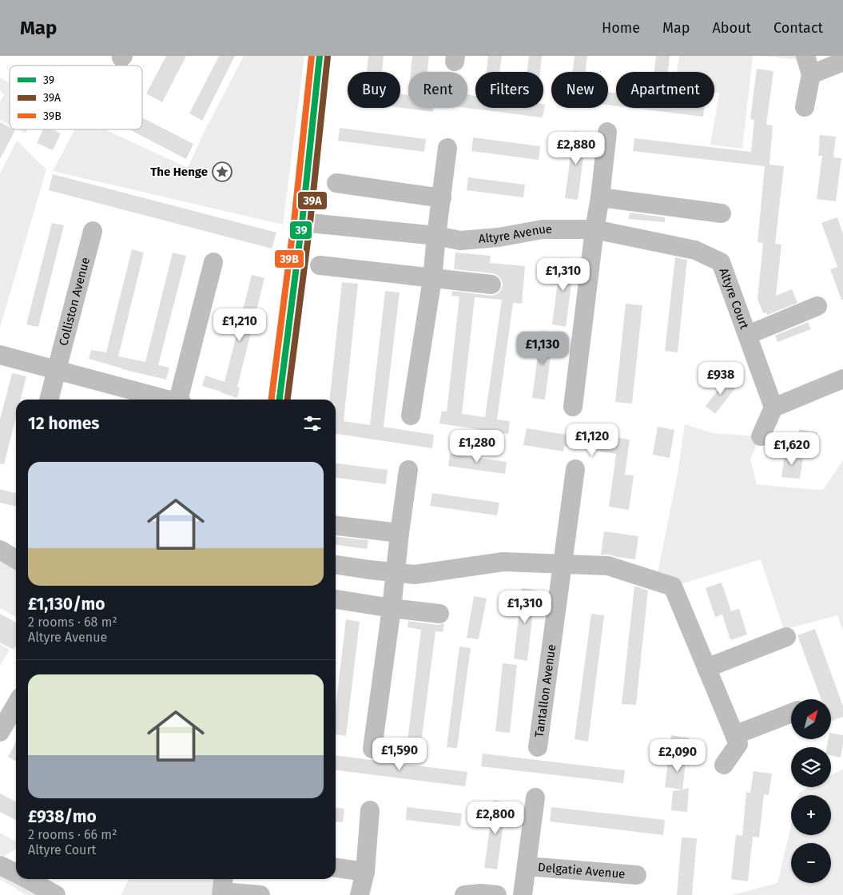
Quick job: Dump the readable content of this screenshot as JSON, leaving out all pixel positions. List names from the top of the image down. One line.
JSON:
{"streets":{"street":["Altyre Avenue","Altyre Court","Colliston Avenue","Tantallon Avenue","Delgatie Avenue"]},"crossings":[["Altyre Avenue","Altyre Court"]],"places":{"place":["The Henge"]},"lines":["transit line 39","transit line 39B","transit line 39A"],"legend":["39","39A","39B"],"north":"top right","page":{"header":"Map","nav":["Home","Map","About","Contact"],"chip":["Buy","Rent","Filters","New","Apartment"],"price":["£2,880","£1,310","£1,210","£1,130","£938","£1,120","£1,280","£1,620","£1,310","£1,590","£2,090","£2,800"],"heading":"12 homes","list":[{"name":"£1,130/mo","note":"2 rooms · 68 m² · Altyre Avenue"},{"name":"£938/mo","note":"2 rooms · 66 m² · Altyre Court"}],"map_buttons":["+","−"]}}
